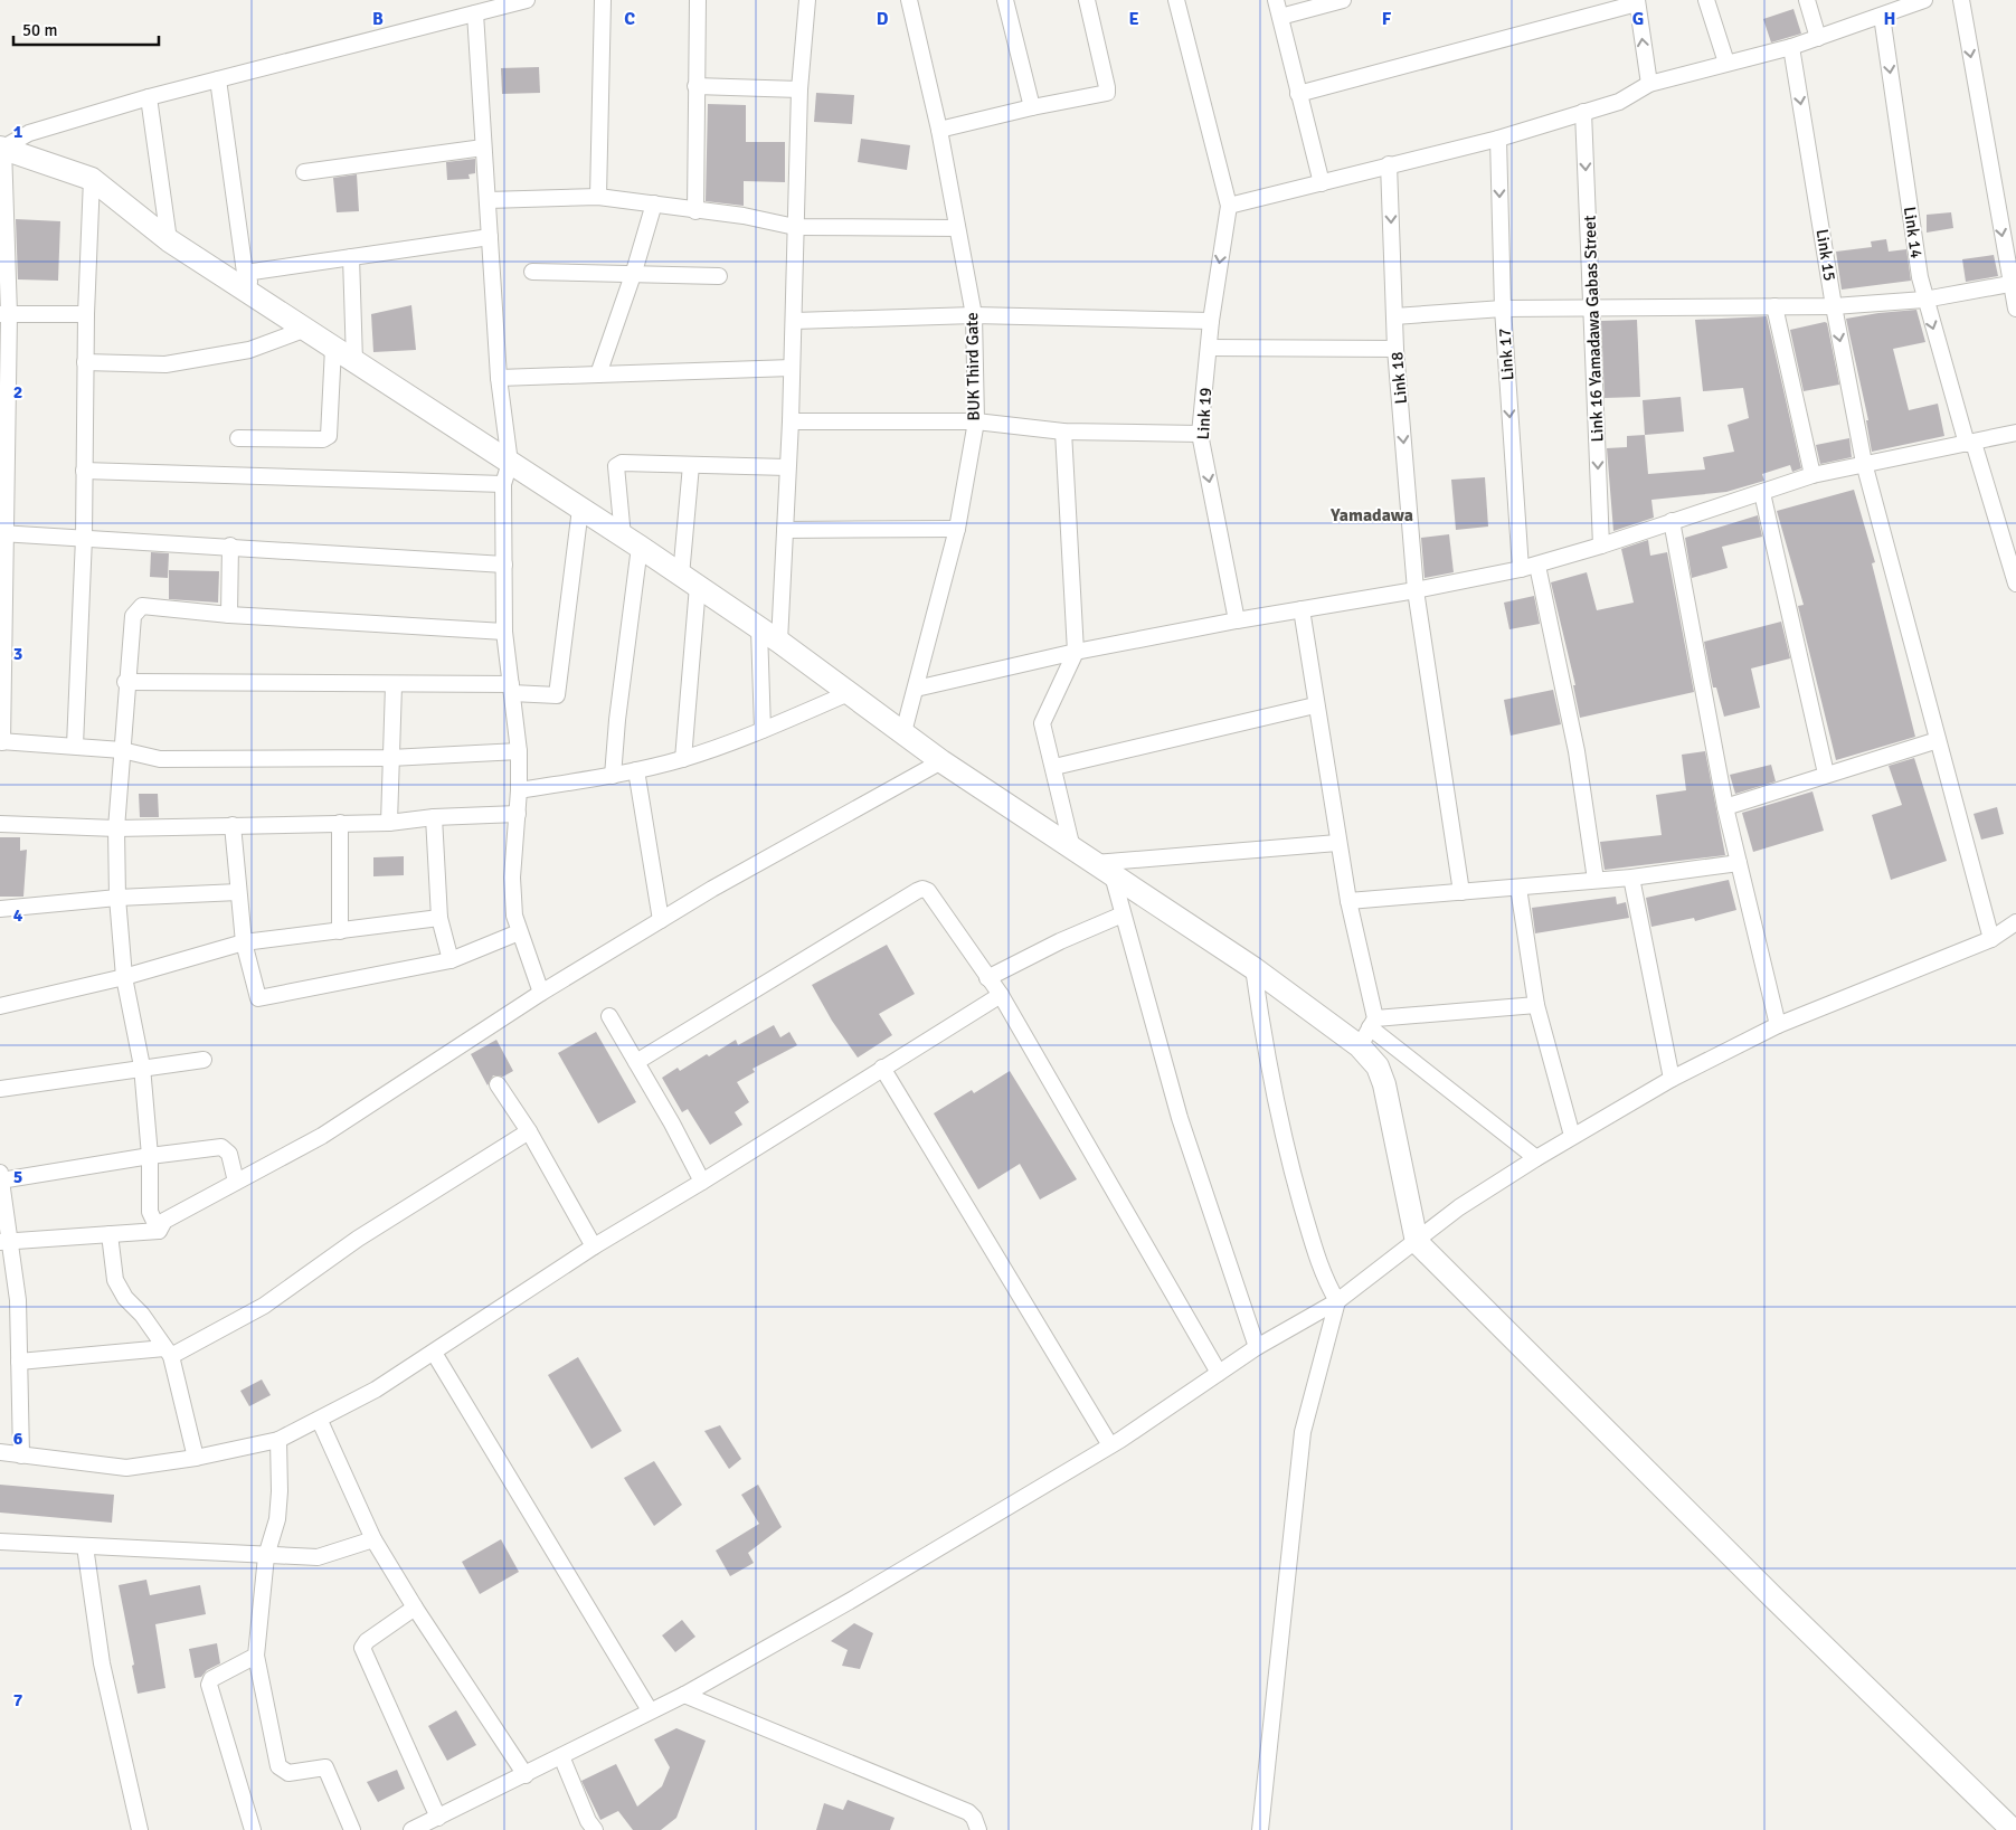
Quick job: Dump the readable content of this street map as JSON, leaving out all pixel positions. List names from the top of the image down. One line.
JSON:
{"streets":{"street":["Link 14","Link 15","Link 16 Yamadawa Gabas Street","Link 17","BUK Third Gate","Link 18","Link 19"]},"one_way":["Link 16 Yamadawa Gabas Street","Link 17","Link 18","Link 19"],"districts":["Yamadawa"],"scale_bar":"50 m","grid":{"columns":["B","C","D","E","F","G","H"],"rows":["1","2","3","4","5","6","7"]}}
